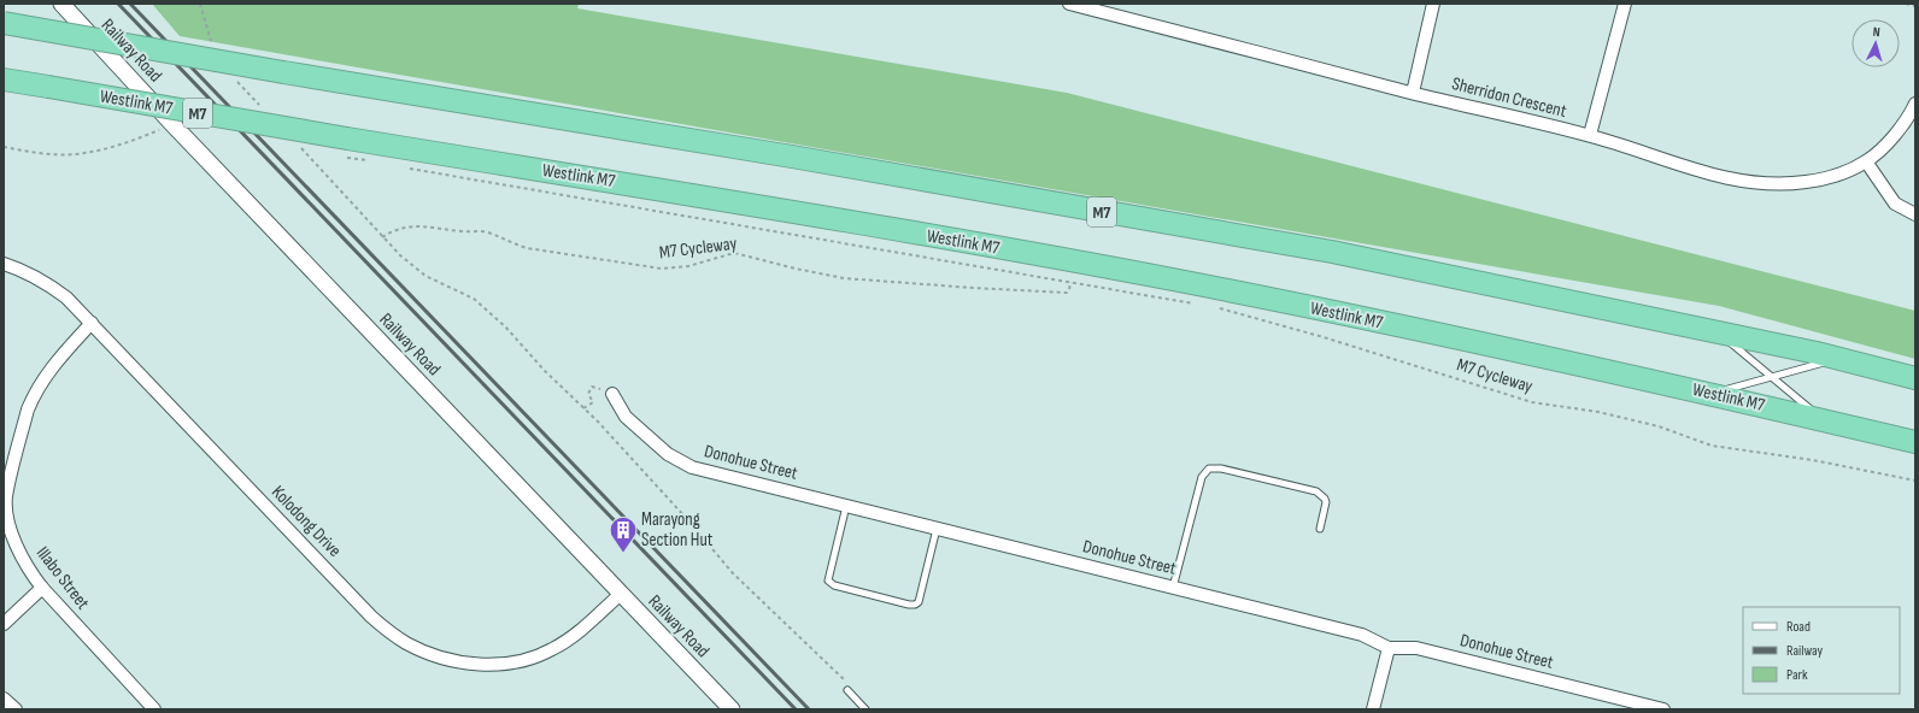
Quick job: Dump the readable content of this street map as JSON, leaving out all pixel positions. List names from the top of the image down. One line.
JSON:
{"streets":{"highway":["Westlink M7","M7"],"street":["Railway Road","Sherridon Crescent","Donohue Street","Kolodong Drive","Illabo Street"],"path":["M7 Cycleway"]},"crossings":[["Railway Road","Kolodong Drive"],["Kolodong Drive","Illabo Street"]],"places":{"building":["Marayong Section Hut"]},"legend":["Road","Railway","Park"],"north":"top"}
